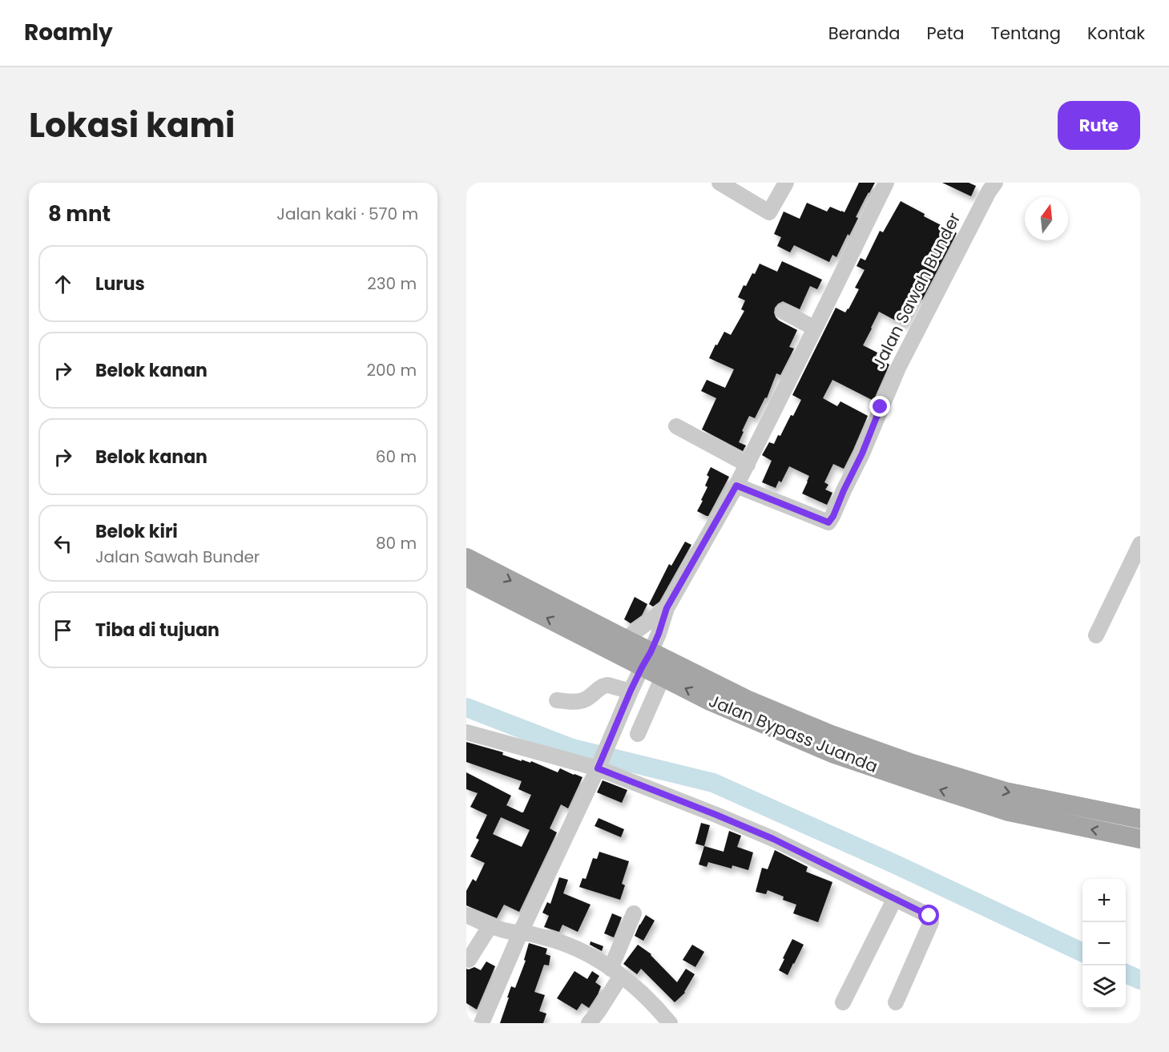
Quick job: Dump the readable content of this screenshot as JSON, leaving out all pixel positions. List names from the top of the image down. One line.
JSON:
{"streets":{"main road":["Jalan Bypass Juanda"],"street":["Jalan Sawah Bunder"]},"north":"top","page":{"header":"Roamly","nav":["Beranda","Peta","Tentang","Kontak"],"title":"Lokasi kami","buttons":"Rute","heading":["8 mnt","Jalan kaki · 570 m"],"list":[["Lurus","230 m"],["Belok kanan","200 m"],["Belok kanan","60 m"],["Belok kiri","Jalan Sawah Bunder","80 m"],"Tiba di tujuan"],"map_buttons":["+","−"]}}
